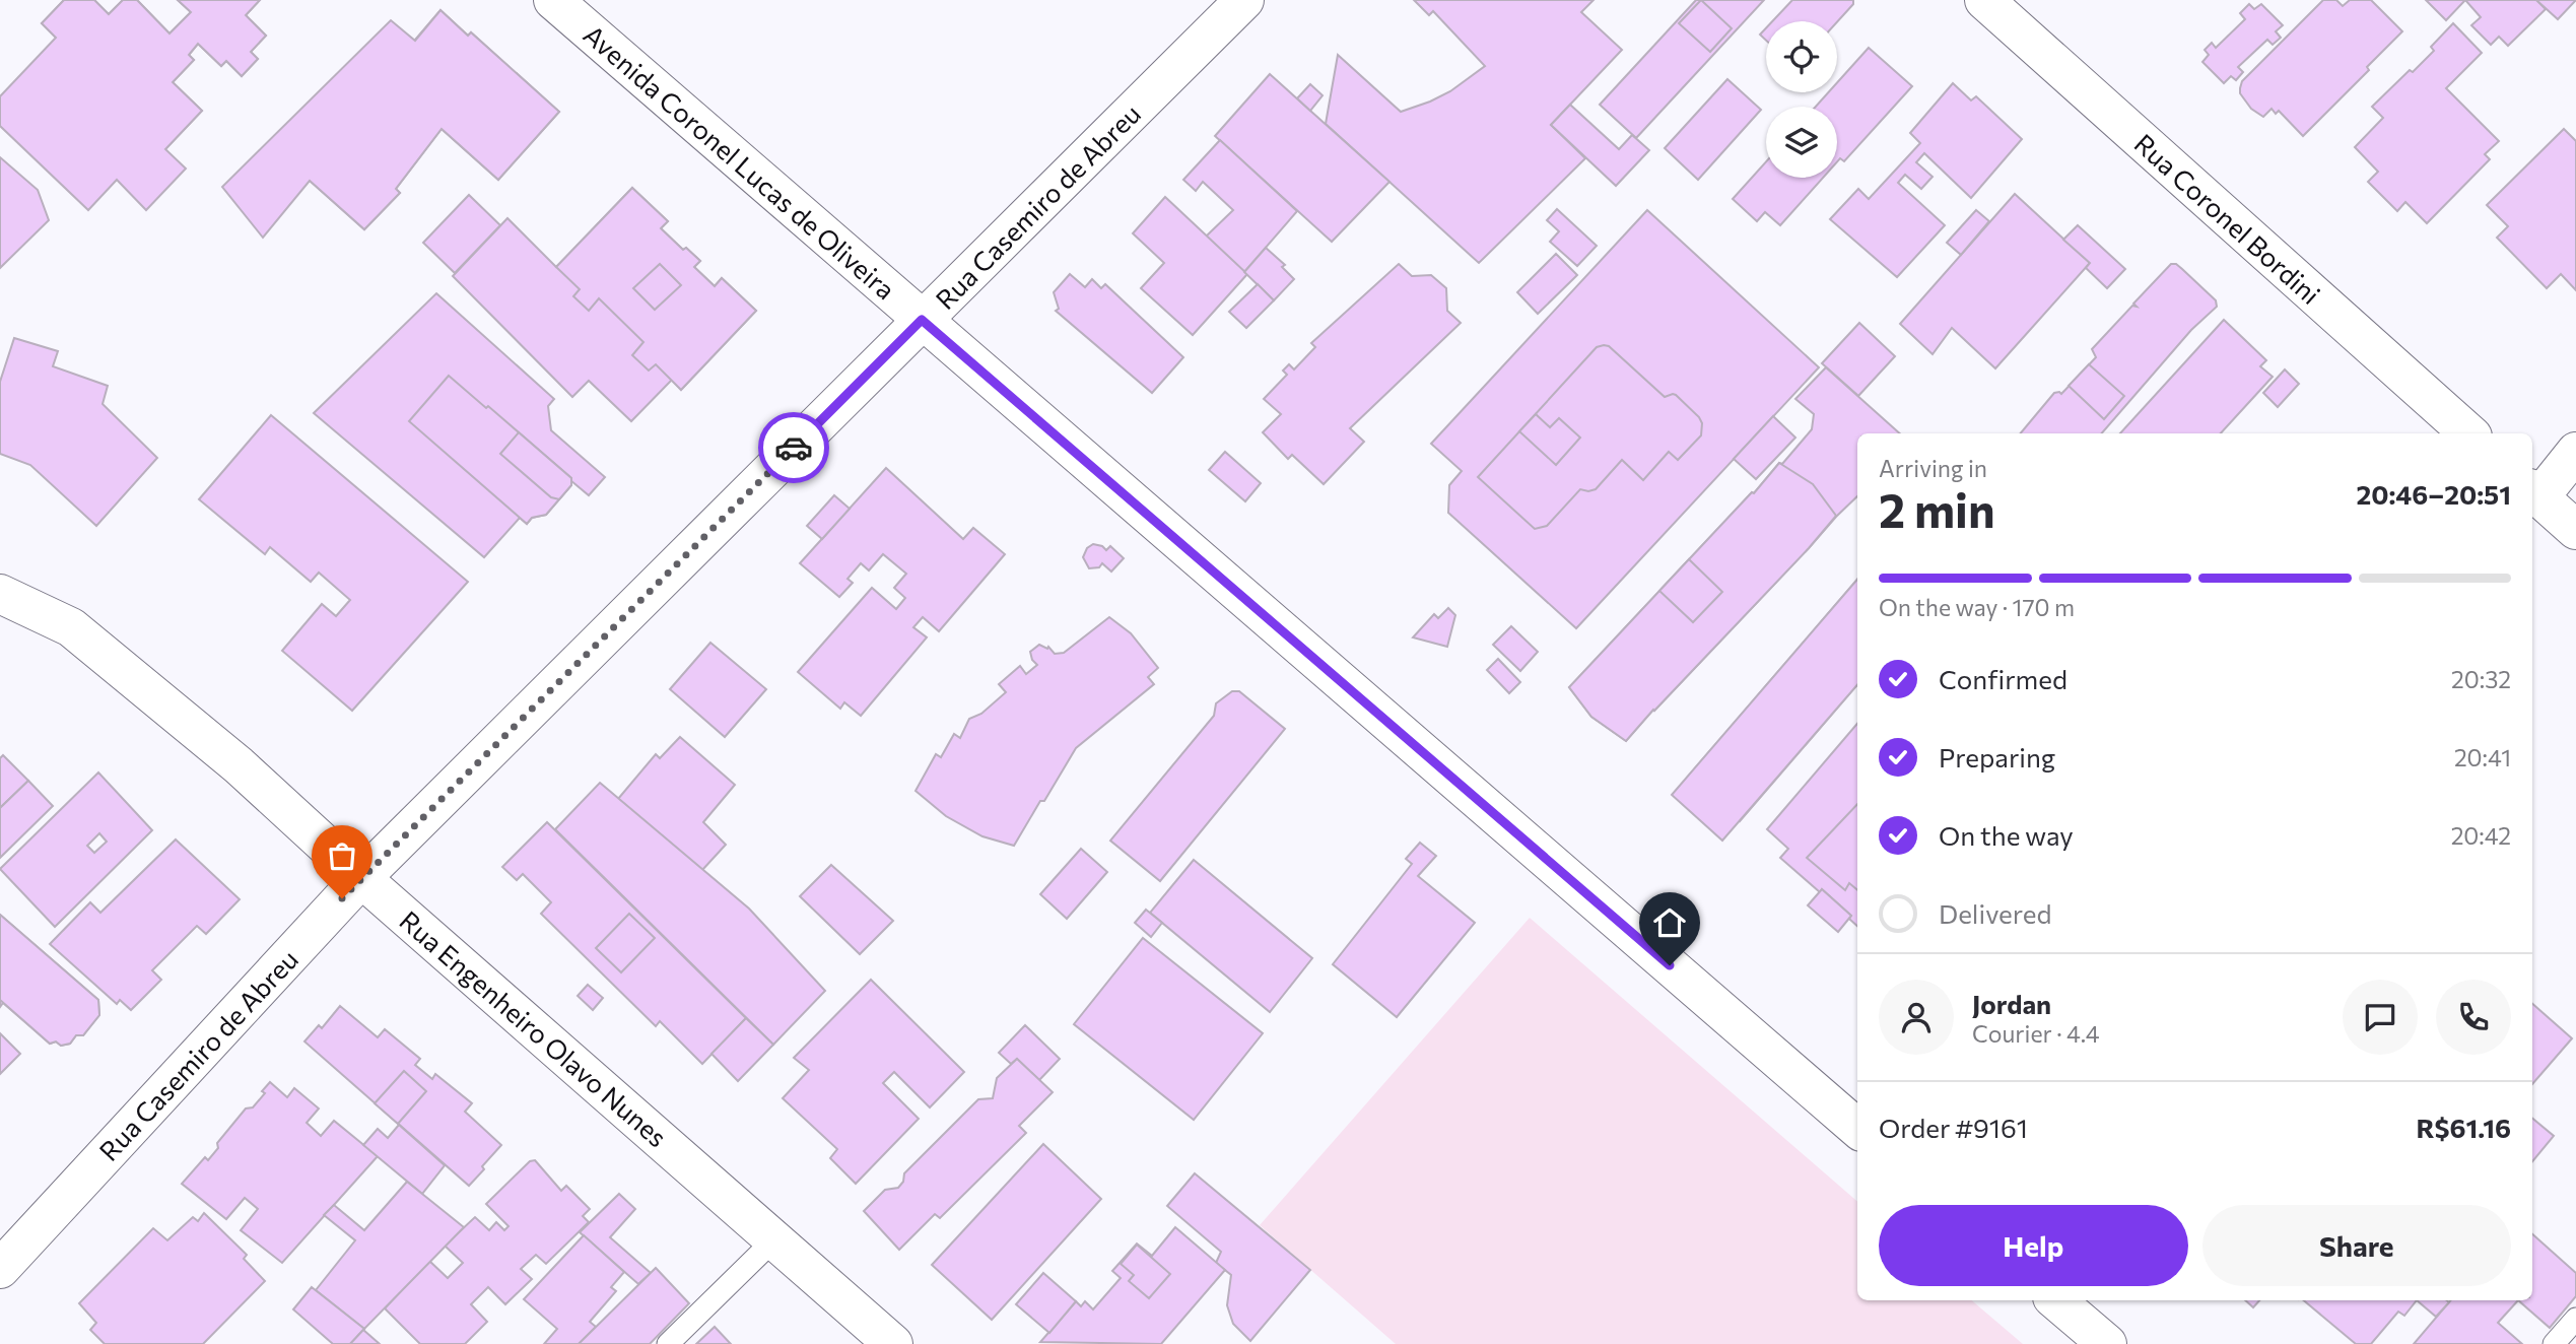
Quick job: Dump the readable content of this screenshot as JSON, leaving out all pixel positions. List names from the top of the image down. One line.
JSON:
{"streets":{"street":["Avenida Coronel Lucas de Oliveira","Rua Casemiro de Abreu","Rua Coronel Bordini","Rua Engenheiro Olavo Nunes"]},"crossings":[["Avenida Coronel Lucas de Oliveira","Rua Casemiro de Abreu"],["Rua Casemiro de Abreu","Rua Engenheiro Olavo Nunes"]],"page":{"heading":["2 min","Arriving in","20:46–20:51"],"panel":["Jordan","Courier · 4.4","Order #9161","R$61.16"],"bar":"On the way · 170 m","list":[["Confirmed","20:32"],["Preparing","20:41"],["On the way","20:42"],"Delivered"],"buttons":["Help","Share"]}}
